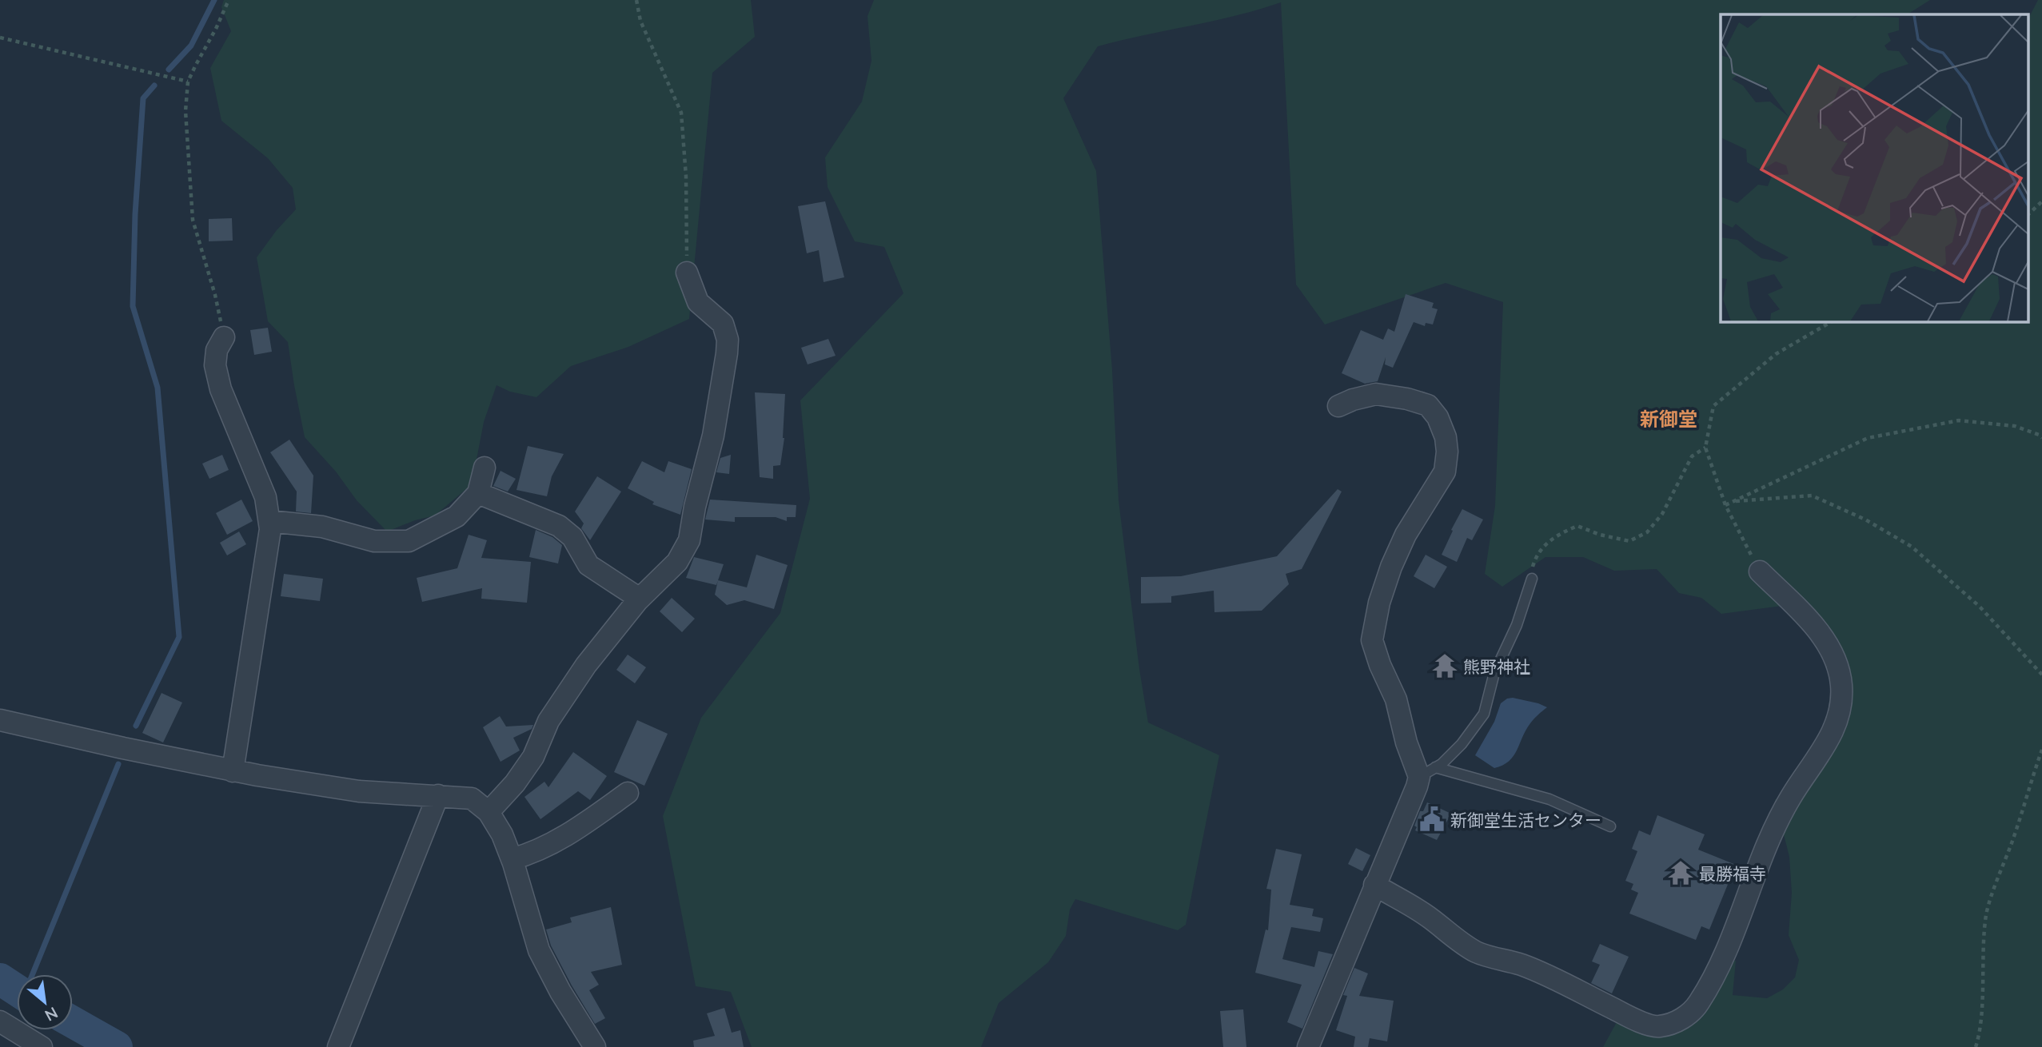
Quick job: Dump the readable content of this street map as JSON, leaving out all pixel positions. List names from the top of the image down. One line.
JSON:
{"districts":["新御堂"],"places":{"temple":["熊野神社","最勝福寺"],"public building":["新御堂生活センター"]},"north":"bottom right"}
